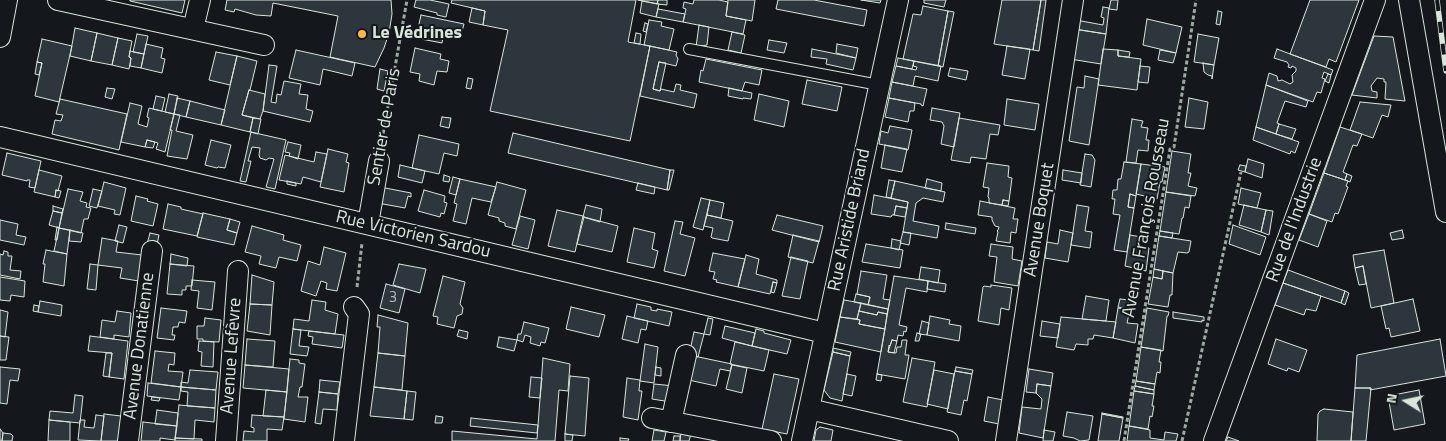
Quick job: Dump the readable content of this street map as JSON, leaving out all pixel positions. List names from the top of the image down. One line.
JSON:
{"streets":{"street":["Sentier de Paris","Rue Aristide Briand","Avenue Boquet","Rue de l'Industrie","Rue Victorien Sardou","Avenue Donatienne","Avenue Lefèvre"],"path":["Avenue François Rousseau"]},"crossings":[["Sentier de Paris","Rue Victorien Sardou"],["Rue Aristide Briand","Rue Victorien Sardou"]],"places":["Le Védrines"],"house_numbers":["3"],"north":"left"}
